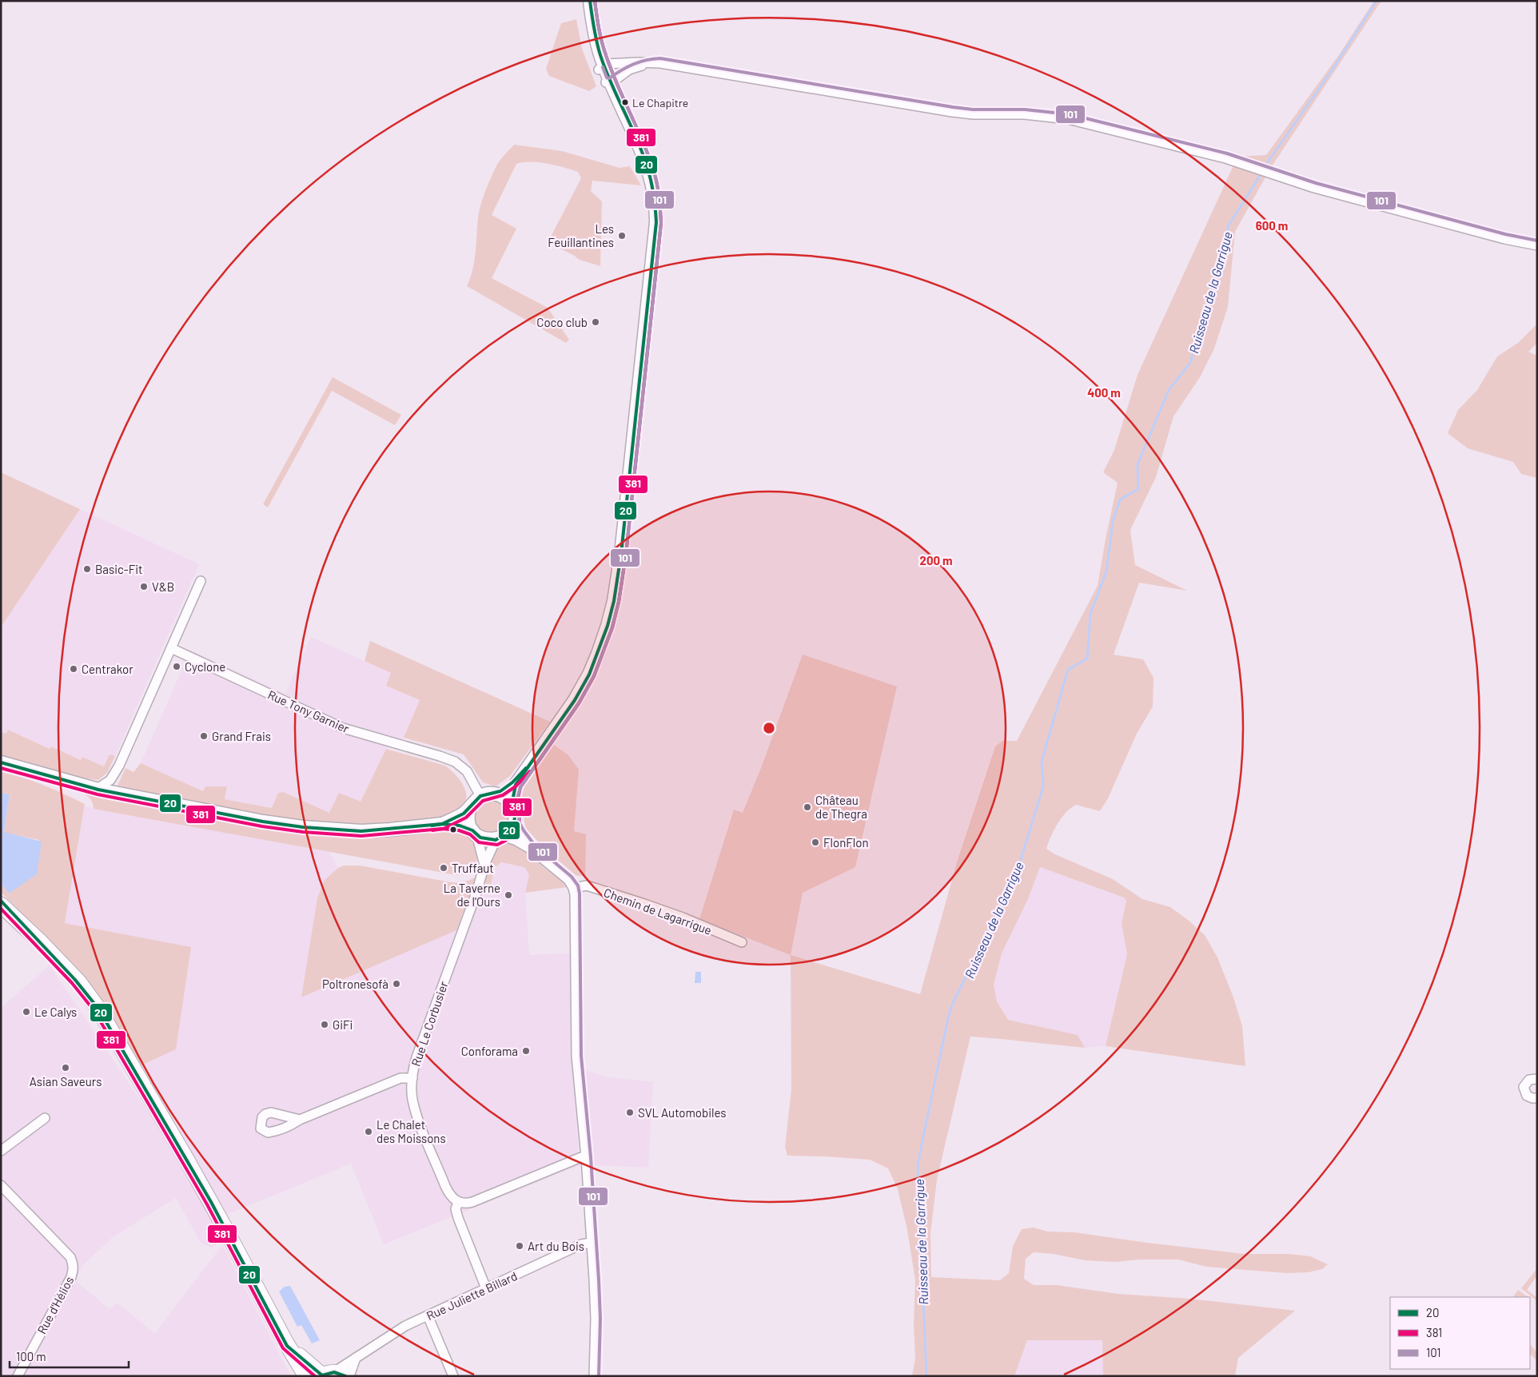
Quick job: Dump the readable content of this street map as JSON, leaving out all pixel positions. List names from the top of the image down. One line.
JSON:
{"streets":{"street":["Rue Tony Garnier","Chemin de Lagarrigue","Rue Le Corbusier","Rue Juliette Billard","Rue d'Hélios"]},"crossings":[["Rue Tony Garnier","Rue Le Corbusier"]],"water":["Ruisseau de la Garrigue"],"places":["Le Chapitre","Les Feuillantines","Coco club","Basic-Fit","V&B","Cyclone","Centrakor","Grand Frais","Château de Thegra","FlonFlon","Truffaut","La Taverne de l'Ours","Poltronesofà","Le Calys","GiFi","Conforama","Asian Saveurs","SVL Automobiles","Le Chalet des Moissons","Art du Bois"],"lines":["transit line 20","transit line 381","transit line 101"],"legend":["20","381","101"],"scale_bar":"100 m","rings":["600 m","400 m","200 m"]}
